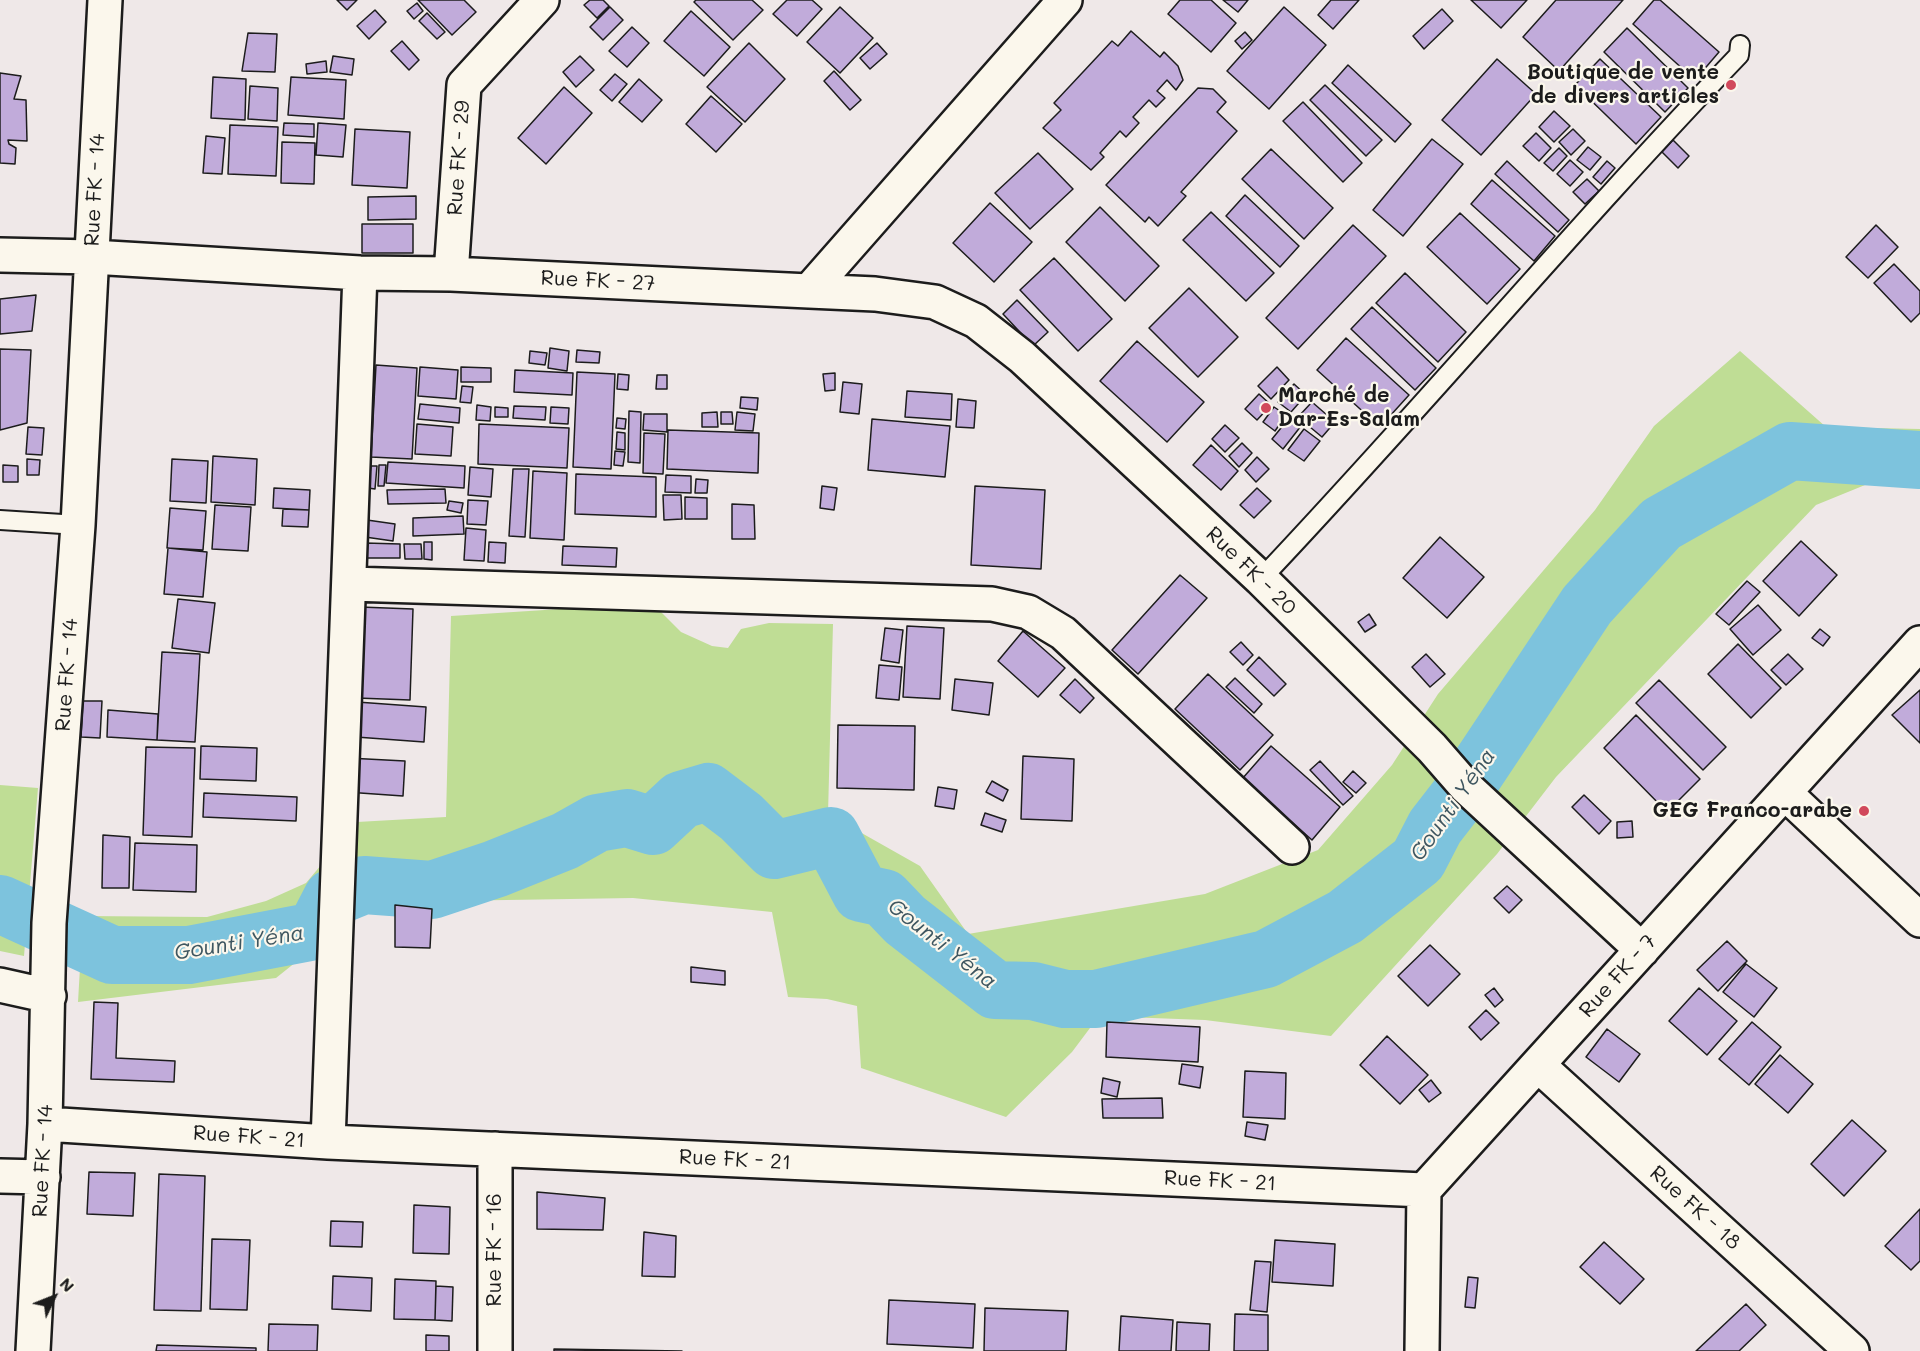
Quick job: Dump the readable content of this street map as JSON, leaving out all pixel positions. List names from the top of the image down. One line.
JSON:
{"streets":{"street":["Rue FK - 29","Rue FK - 14","Rue FK - 27","Rue FK - 20","Rue FK - 7","Rue FK - 21","Rue FK - 18","Rue FK - 16"]},"crossings":[["Rue FK - 29","Rue FK - 27"],["Rue FK - 14","Rue FK - 27"],["Rue FK - 14","Rue FK - 21"],["Rue FK - 27","Rue FK - 20"],["Rue FK - 20","Rue FK - 7"],["Rue FK - 7","Rue FK - 21"],["Rue FK - 7","Rue FK - 18"],["Rue FK - 21","Rue FK - 16"]],"water":["Gounti Yéna"],"places":["Boutique de vente de divers articles","Marché de Dar-Es-Salam","GEG Franco-arabe"],"north":"top right"}
